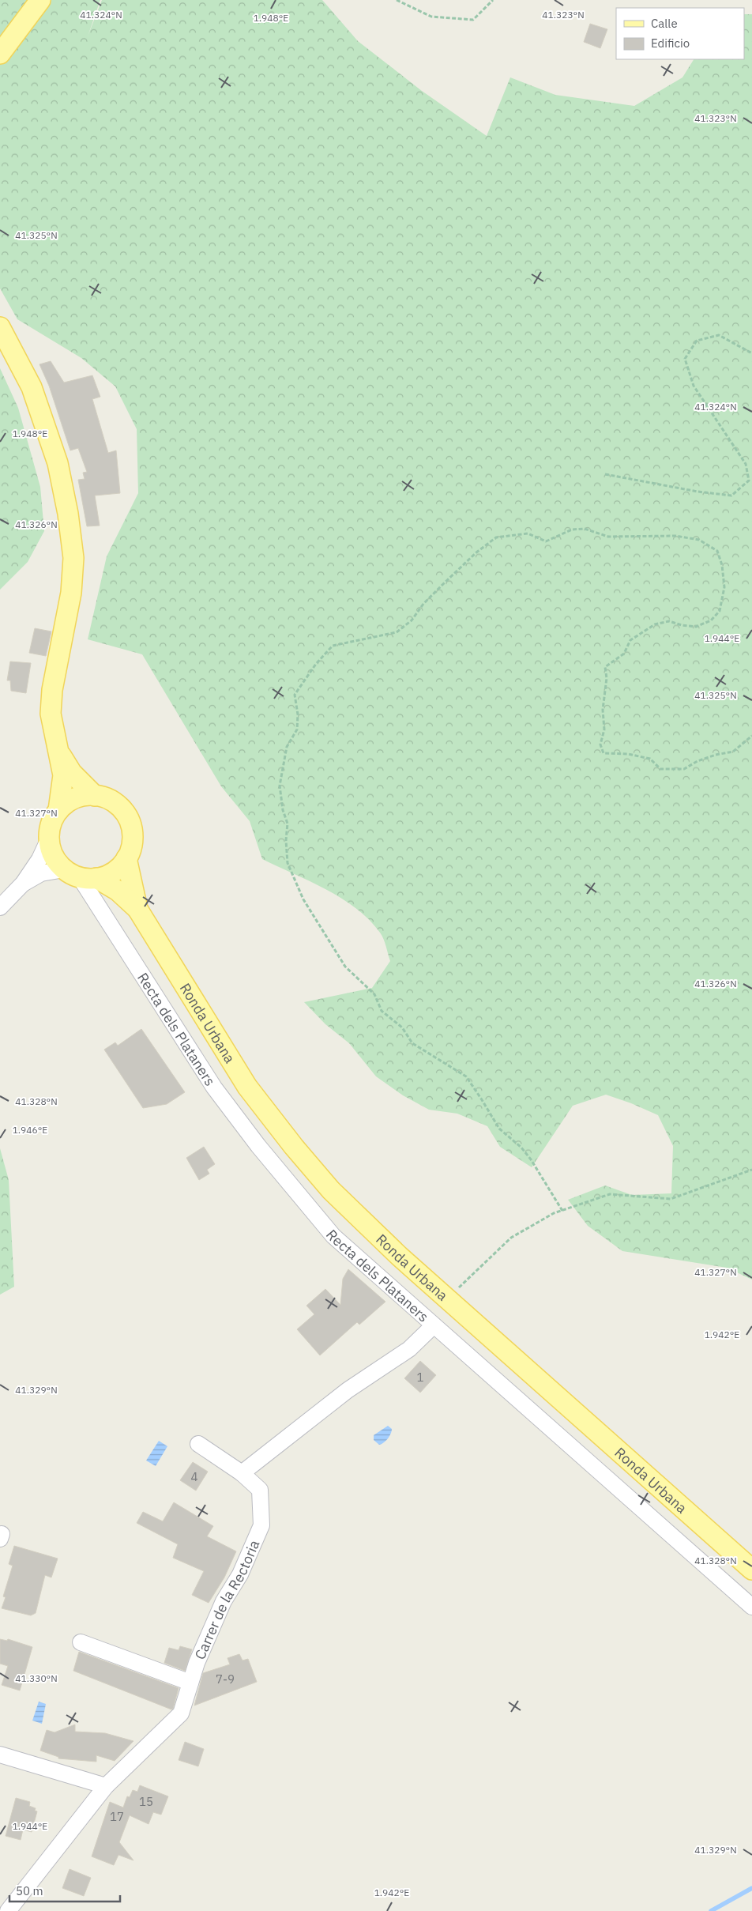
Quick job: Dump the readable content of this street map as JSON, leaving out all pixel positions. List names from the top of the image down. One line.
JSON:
{"streets":{"main road":["Ronda Urbana"],"street":["Recta dels Plataners","Carrer de la Rectoria"]},"crossings":[["Ronda Urbana","Recta dels Plataners"]],"house_numbers":["1","4","7-9","15","17"],"legend":["Calle","Edificio"],"scale_bar":"50 m","coordinates":["41.324°N","41.323°N","1.948°E","41.325°N","41.326°N","1.944°E","41.327°N","41.328°N","1.946°E","1.942°E","41.329°N","41.330°N"]}
